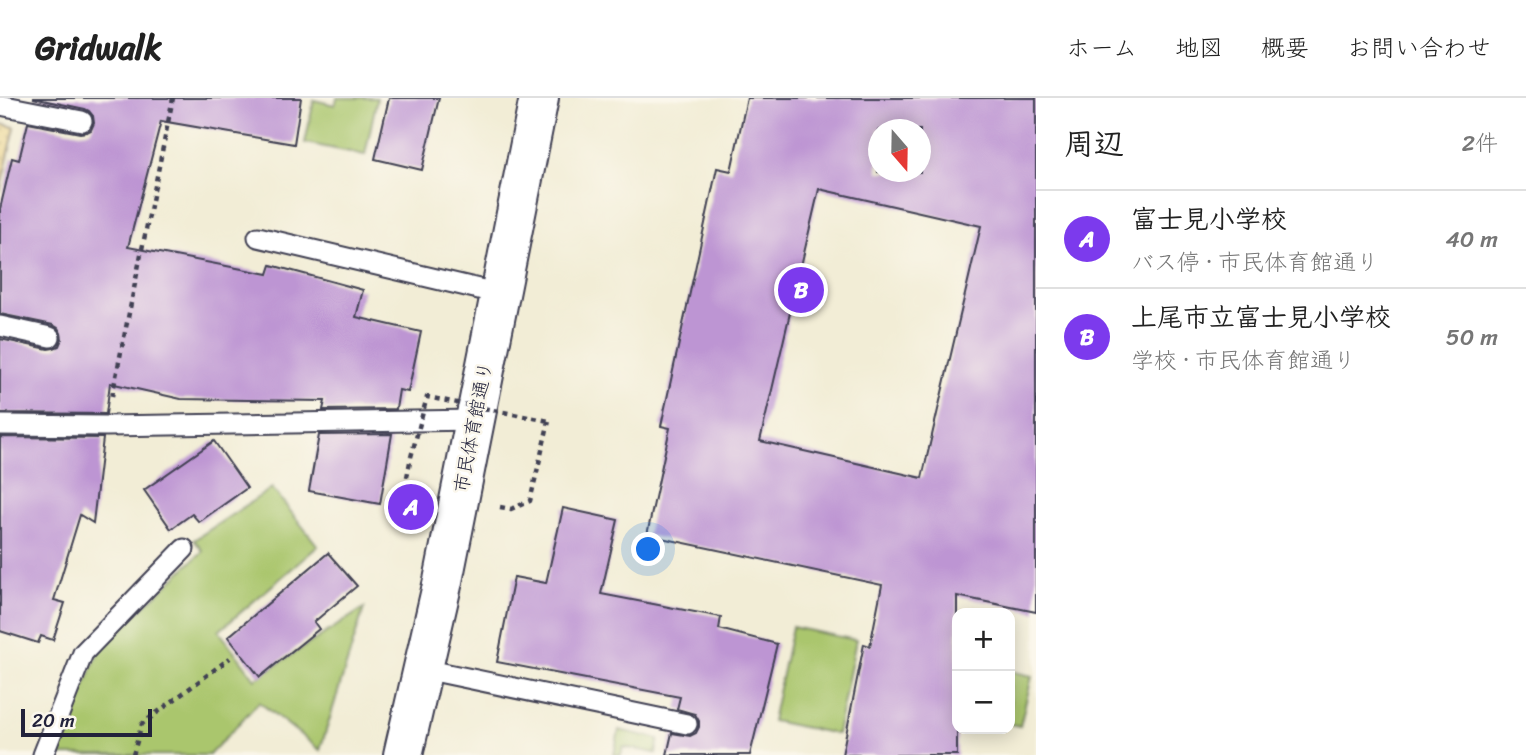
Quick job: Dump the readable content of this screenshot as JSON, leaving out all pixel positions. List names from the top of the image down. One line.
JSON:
{"streets":{"street":["市民体育館通り"]},"scale_bar":"20 m","north":"bottom","page":{"header":"Gridwalk","nav":["ホーム","地図","概要","お問い合わせ"],"heading":["周辺","2件"],"list":[{"mark":"A","name":"富士見小学校","note":"バス停 · 市民体育館通り","value":"40 m"},{"mark":"B","name":"上尾市立富士見小学校","note":"学校 · 市民体育館通り","value":"50 m"}],"pins":["B","A"],"map_buttons":["+","−"],"scale":"20 m"}}
